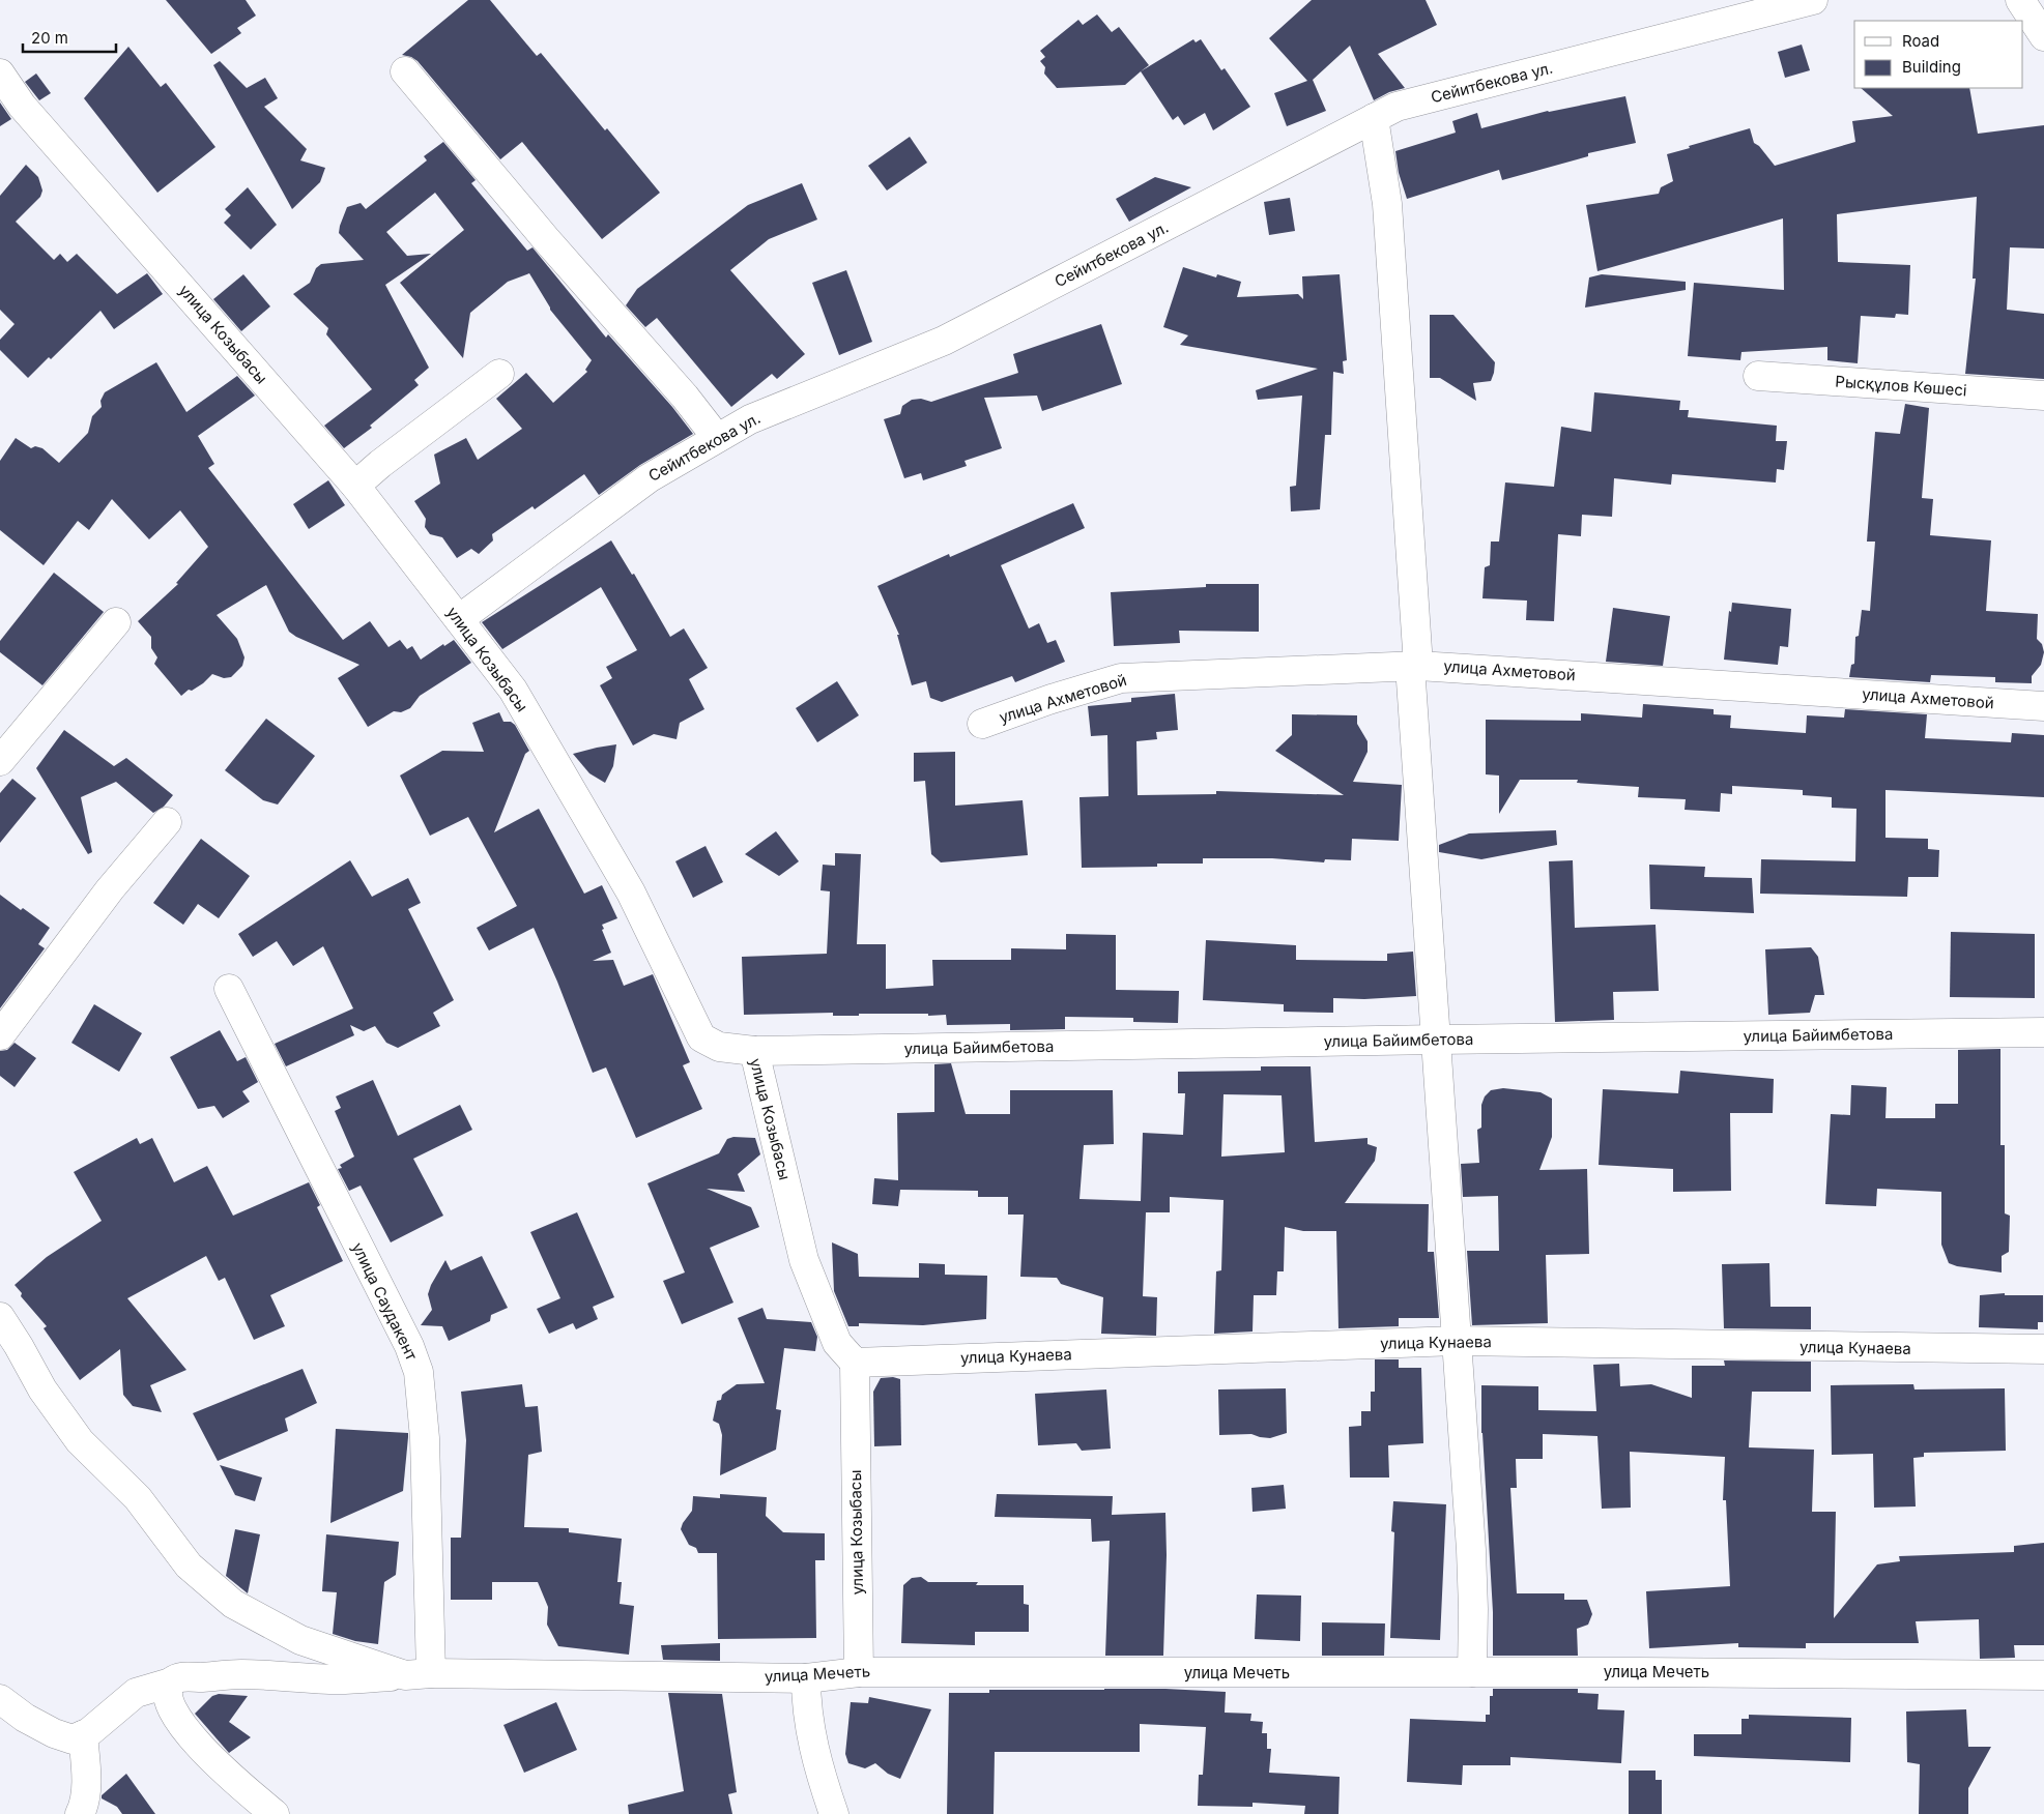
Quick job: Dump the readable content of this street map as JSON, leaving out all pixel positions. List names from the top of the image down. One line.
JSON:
{"streets":{"street":["Сейитбекова ул.","улица Козыбасы","Рысқұлов Көшесі","улица Ахметовой","улица Байимбетова","улица Саудакент","улица Кунаева","улица Мечеть"]},"crossings":[["Сейитбекова ул.","улица Козыбасы"],["улица Козыбасы","улица Байимбетова"],["улица Козыбасы","улица Кунаева"],["улица Козыбасы","улица Мечеть"],["улица Саудакент","улица Мечеть"]],"legend":["Road","Building"],"scale_bar":"20 m"}
